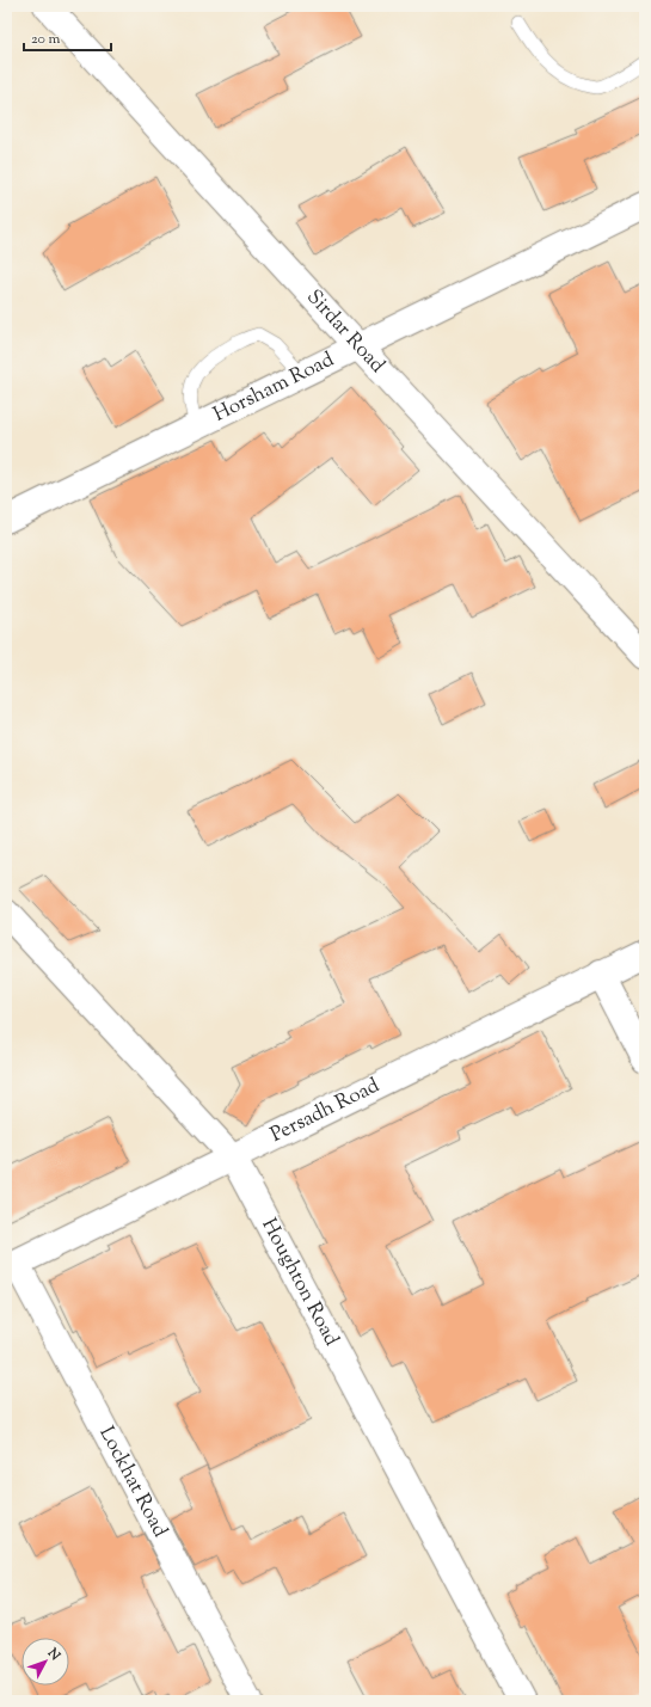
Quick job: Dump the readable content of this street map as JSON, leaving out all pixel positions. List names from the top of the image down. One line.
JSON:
{"streets":{"street":["Sirdar Road","Horsham Road","Persadh Road","Houghton Road","Lockhat Road"]},"crossings":[["Sirdar Road","Horsham Road"],["Persadh Road","Houghton Road"],["Persadh Road","Lockhat Road"]],"scale_bar":"20 m","north":"top right"}
